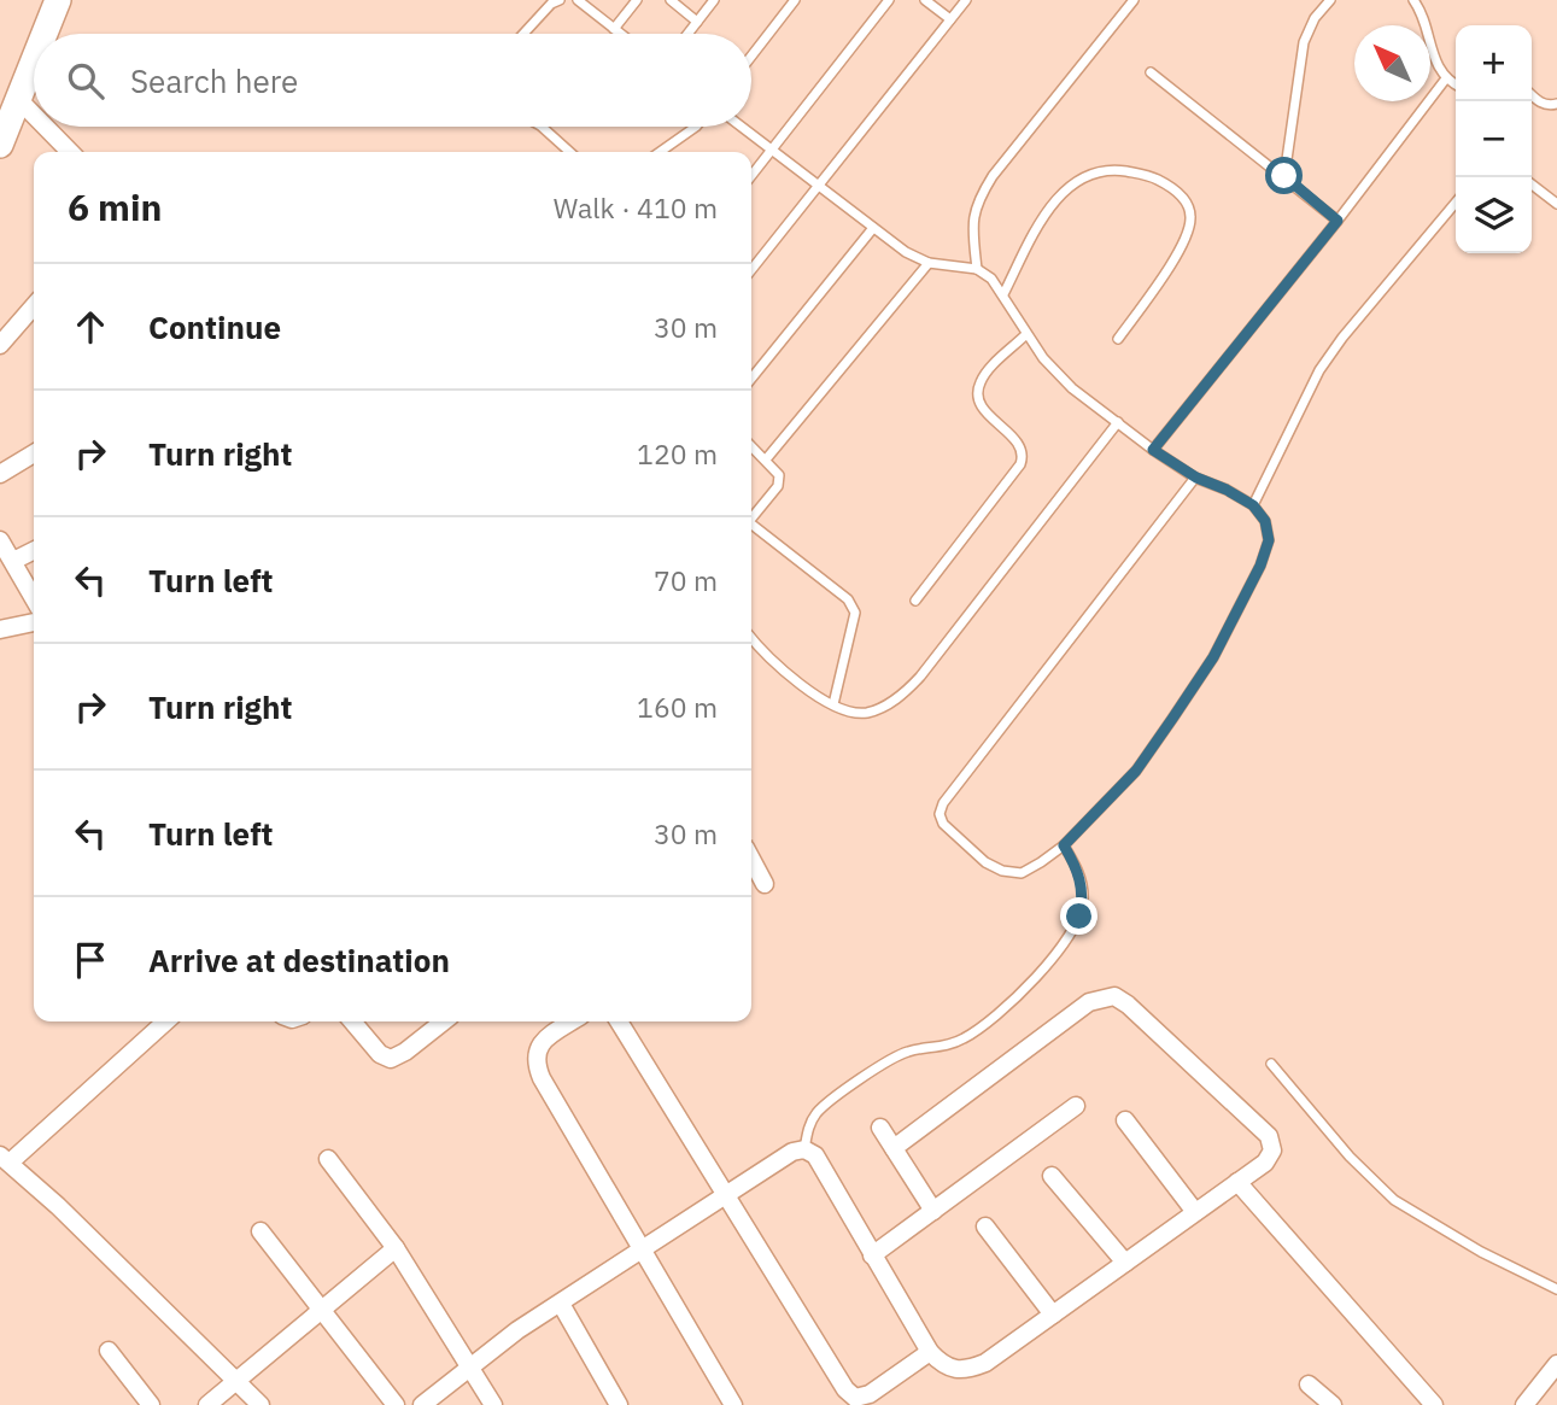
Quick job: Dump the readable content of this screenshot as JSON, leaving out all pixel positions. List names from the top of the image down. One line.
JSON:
{"north":"top left","page":{"map_buttons":["+","−"],"search":"Search here","heading":["6 min","Walk · 410 m"],"list":[["Continue","30 m"],["Turn right","120 m"],["Turn left","70 m"],["Turn right","160 m"],["Turn left","30 m"],"Arrive at destination"]}}
